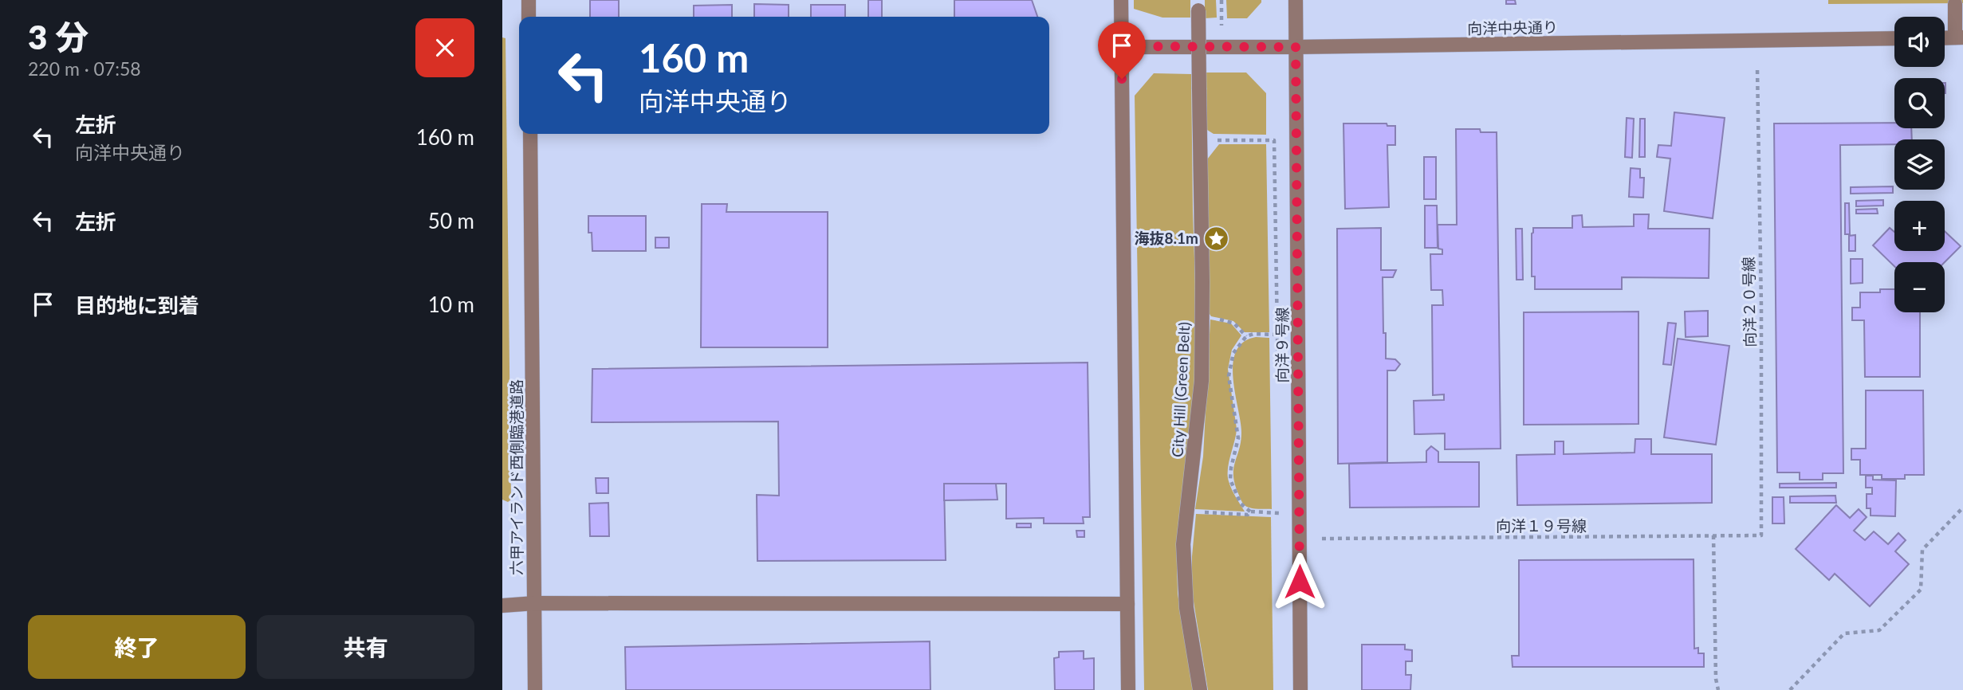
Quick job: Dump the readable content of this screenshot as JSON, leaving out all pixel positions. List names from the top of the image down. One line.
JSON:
{"streets":{"street":["向洋中央通り","向洋９号線","City Hill (Green Belt)","六甲アイランド西側臨港道路"],"path":["向洋２０号線","向洋１９号線"]},"crossings":[["向洋中央通り","向洋９号線"],["向洋２０号線","向洋１９号線"]],"places":{"place":["海抜8.1m"]},"page":{"heading":["3 分","220 m · 07:58"],"map_buttons":["+","−"],"turn":["160 m","向洋中央通り"],"list":[{"name":"左折","note":"向洋中央通り","value":"160 m"},{"name":"左折","value":"50 m"},{"name":"目的地に到着","value":"10 m"}],"buttons":["終了","共有"]}}
